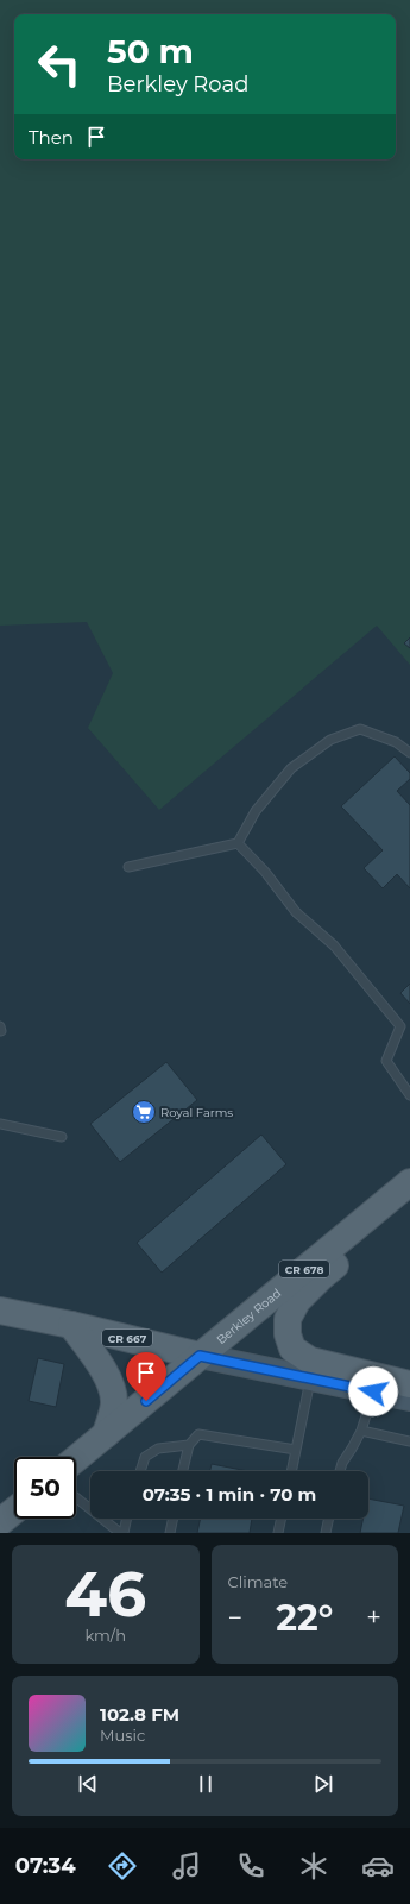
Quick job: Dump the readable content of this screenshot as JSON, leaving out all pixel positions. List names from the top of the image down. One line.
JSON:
{"streets":{"main road":["CR 678","Berkley Road","CR 667"]},"crossings":[["Berkley Road","CR 667"]],"places":{"supermarket":["Royal Farms"]},"page":{"turn":["50 m","Berkley Road"],"then":"Then","limit":"50","trip":"07:35 · 1 min · 70 m","tile":[["46","km/h"],"Climate"],"heat":["−","22°","+"],"song":["102.8 FM","Music"],"tabs":"07:34"}}
